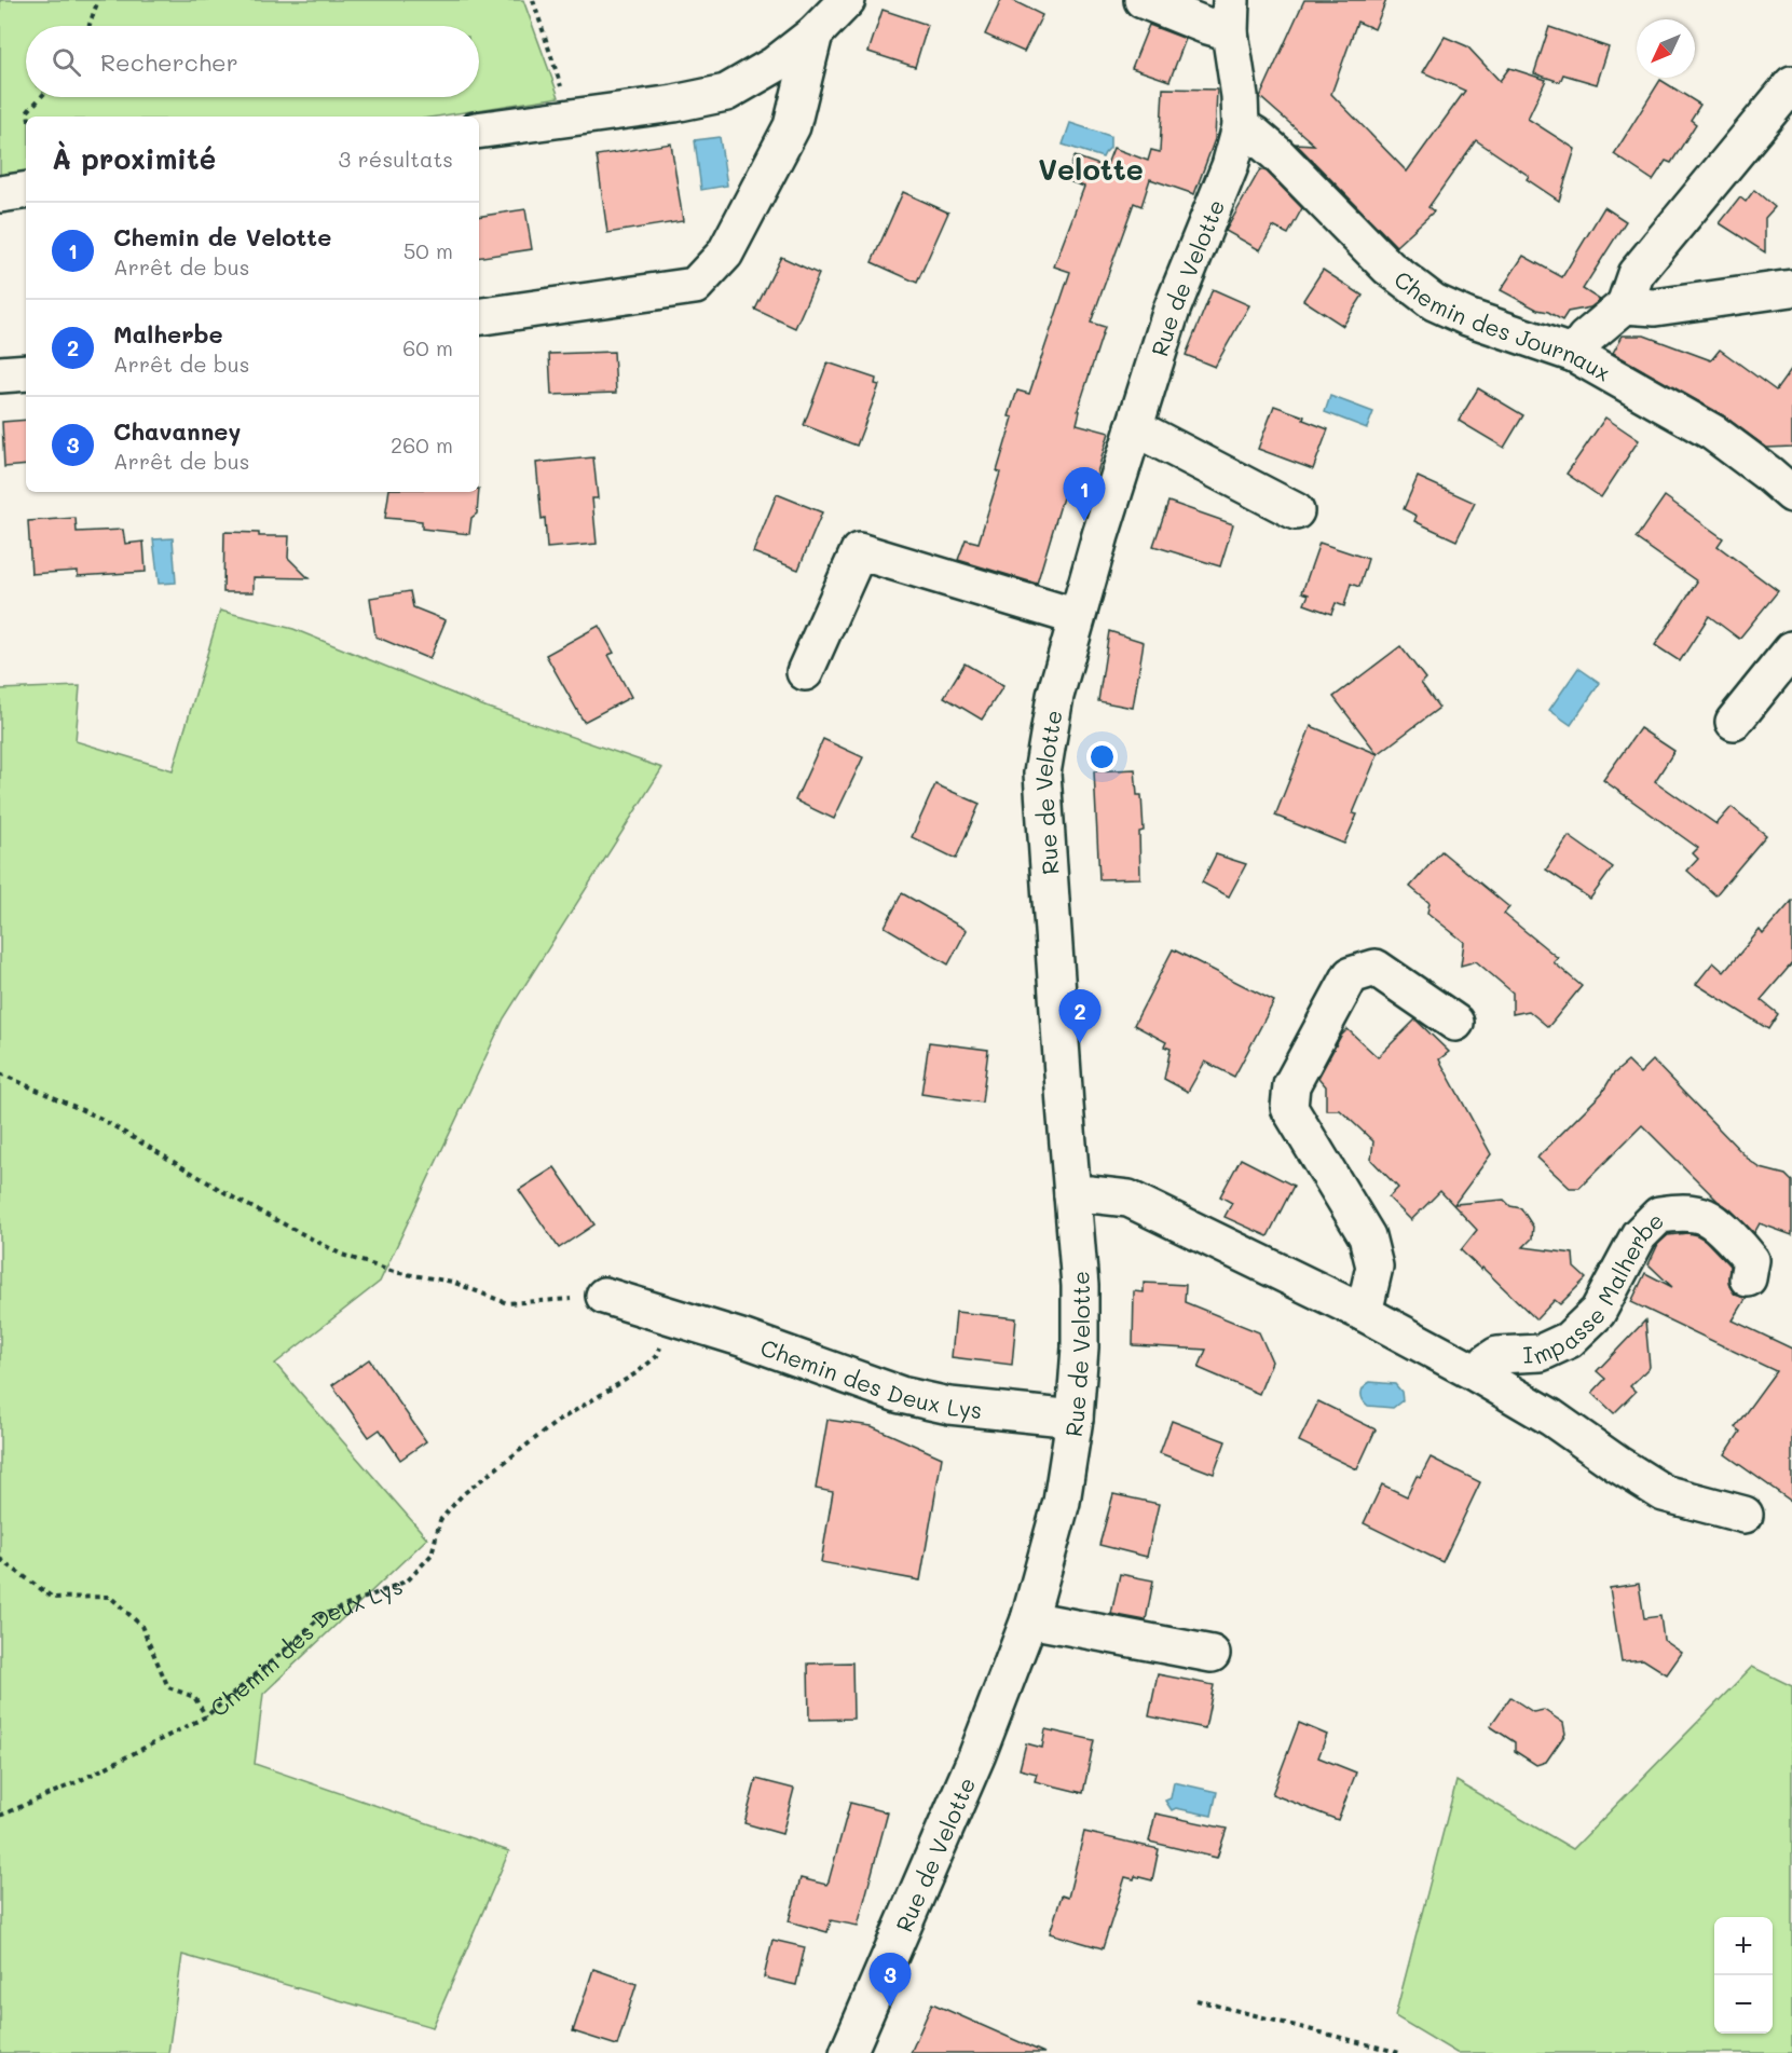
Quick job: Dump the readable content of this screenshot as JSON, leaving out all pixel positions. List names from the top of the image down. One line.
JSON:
{"streets":{"street":["Rue de Velotte","Chemin des Journaux","Impasse Malherbe","Chemin des Deux Lys"]},"crossings":[["Rue de Velotte","Chemin des Journaux"],["Rue de Velotte","Impasse Malherbe"],["Rue de Velotte","Chemin des Deux Lys"]],"districts":["Velotte"],"north":"bottom left","page":{"search":"Rechercher","heading":["À proximité","3 résultats"],"list":[{"mark":"1","name":"Chemin de Velotte","note":"Arrêt de bus","value":"50 m"},{"mark":"2","name":"Malherbe","note":"Arrêt de bus","value":"60 m"},{"mark":"3","name":"Chavanney","note":"Arrêt de bus","value":"260 m"}],"pins":["1","2","3"],"map_buttons":["+","−"]}}
